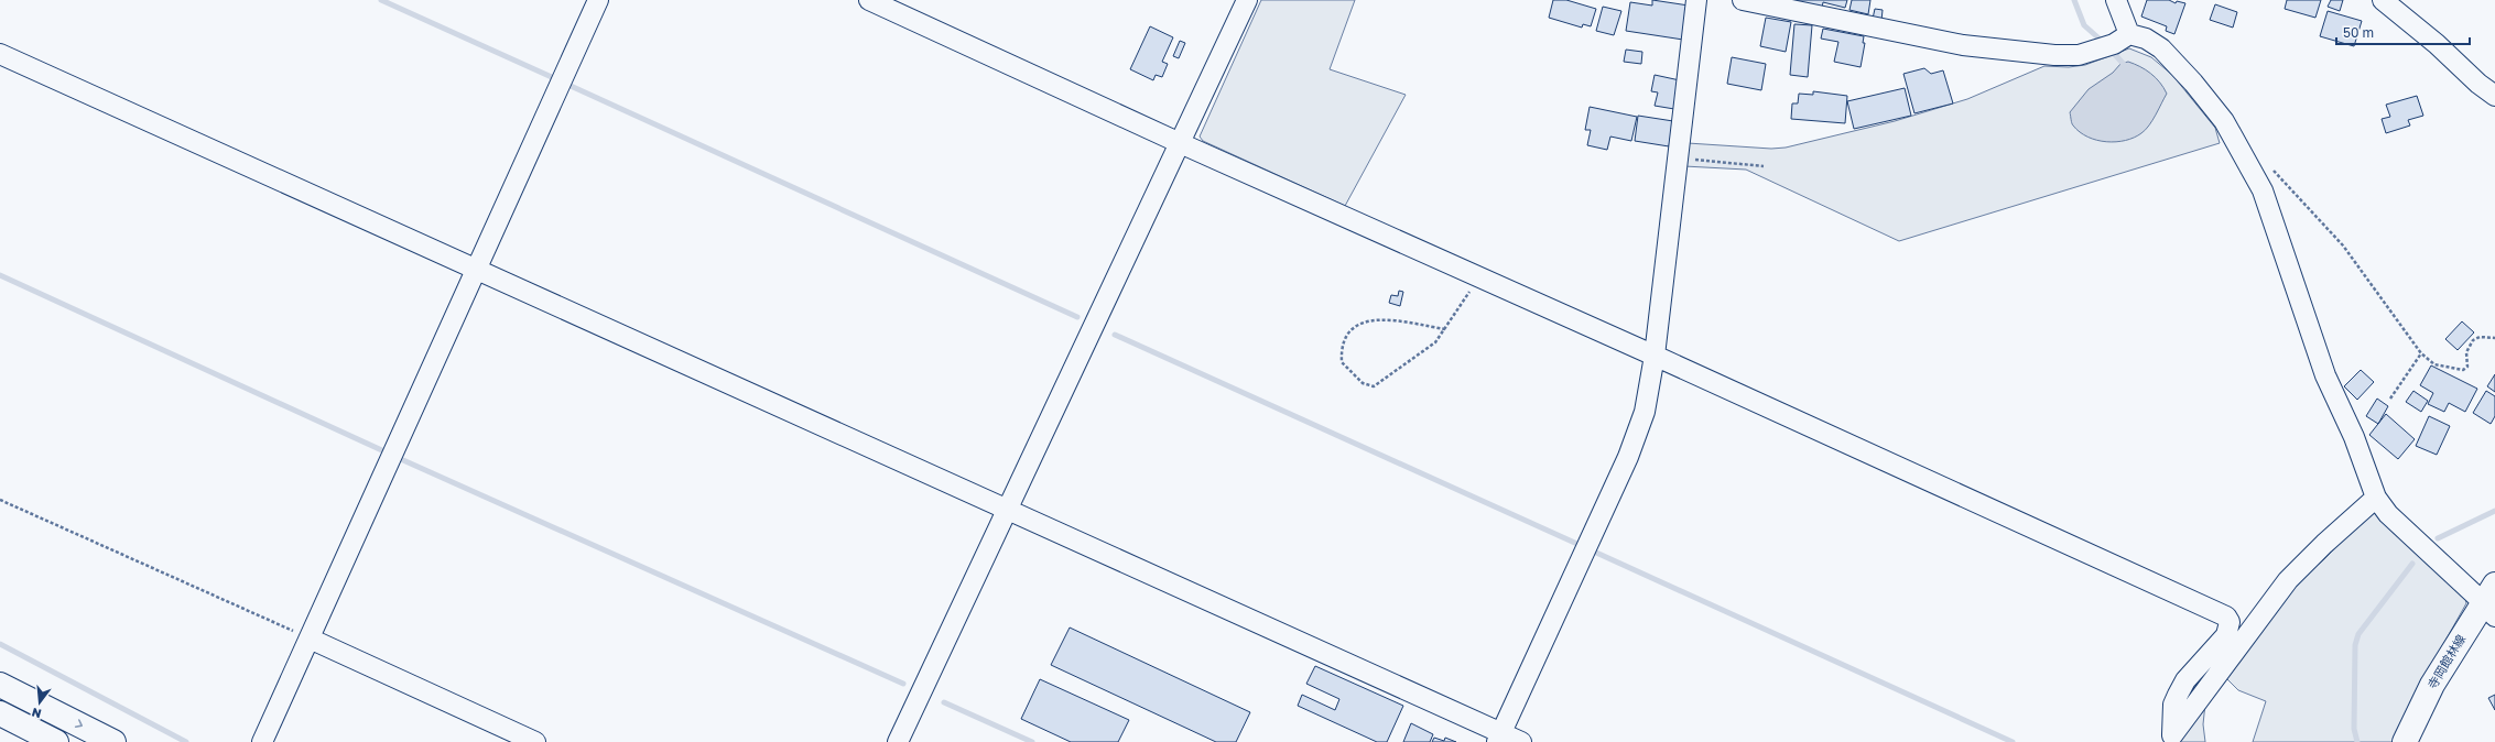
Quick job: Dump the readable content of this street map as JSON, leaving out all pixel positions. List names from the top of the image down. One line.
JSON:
{"streets":{"main road":["寺岡館林線"]},"scale_bar":"50 m","north":"bottom"}
